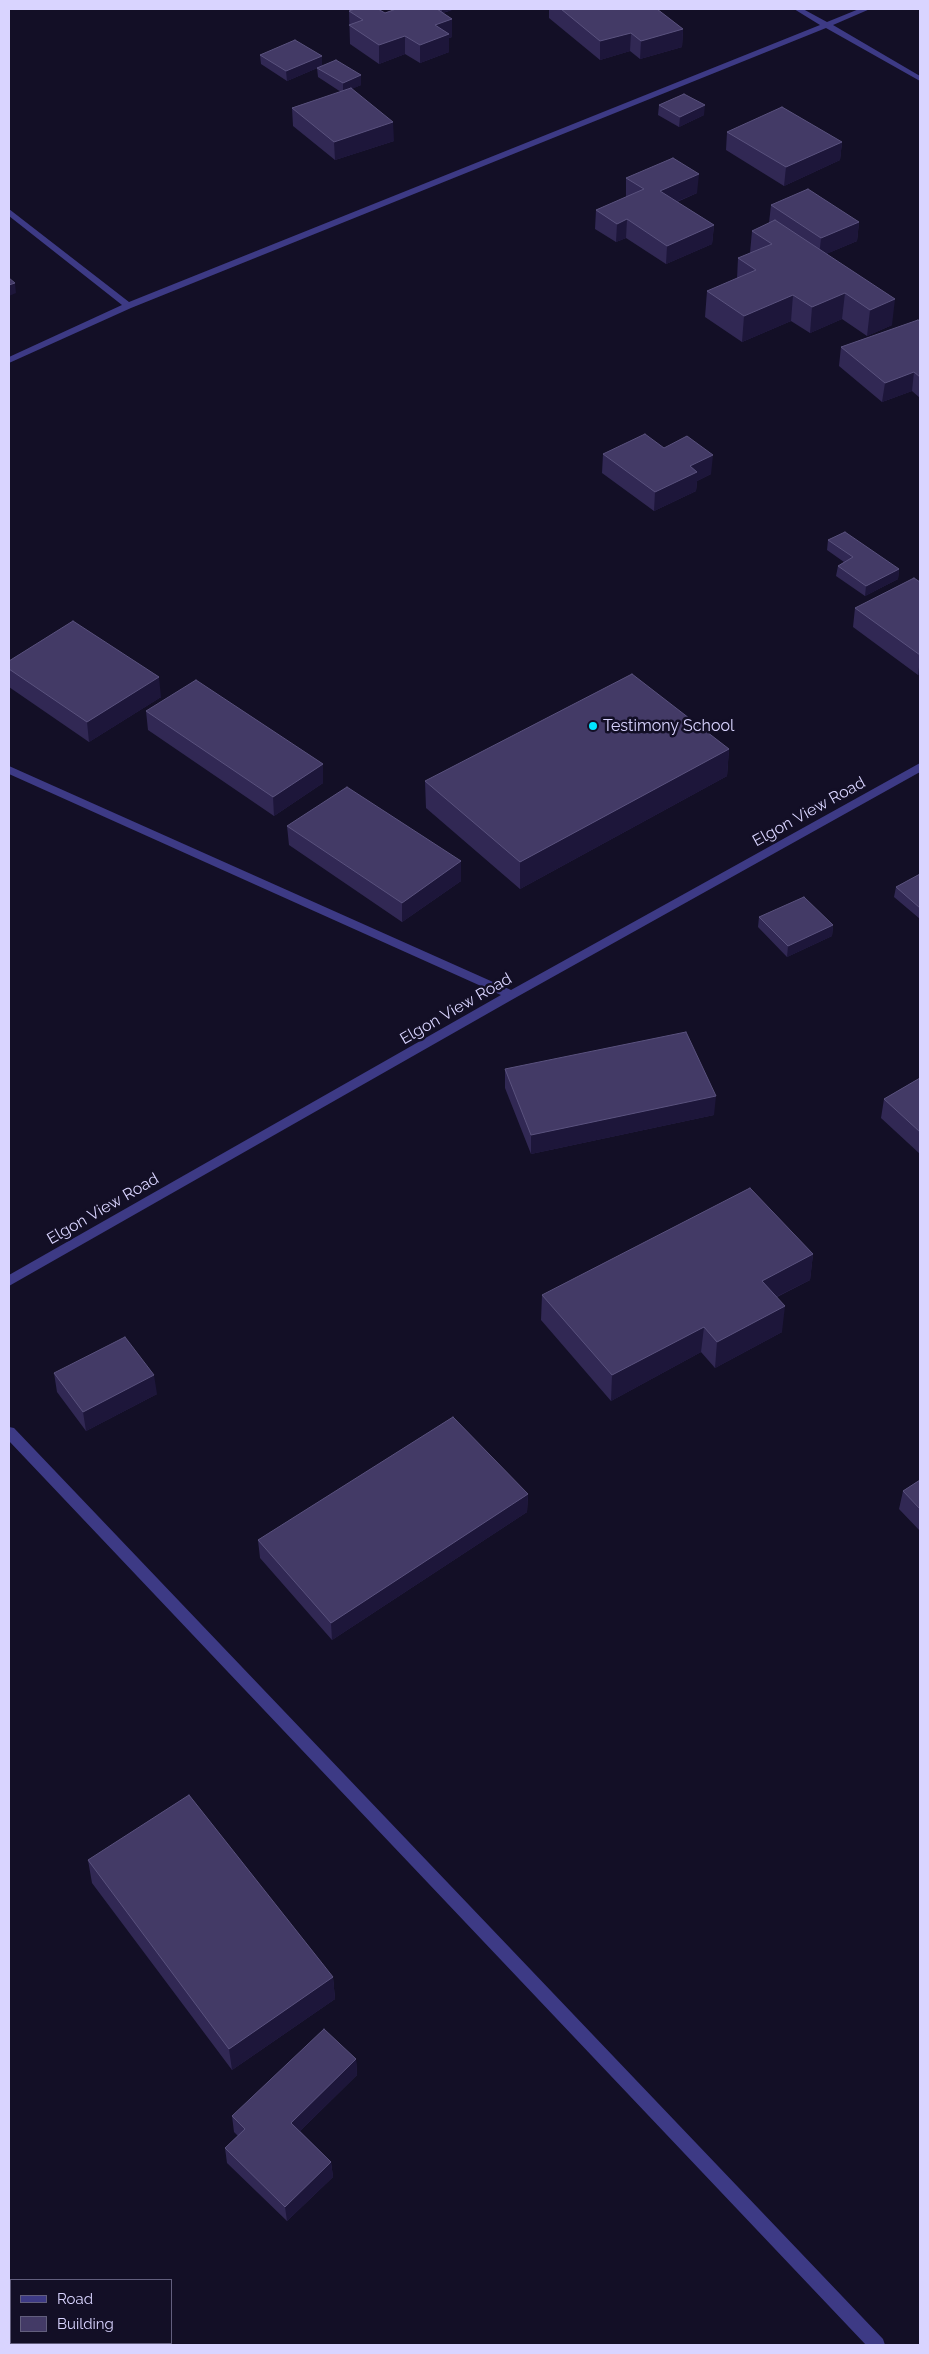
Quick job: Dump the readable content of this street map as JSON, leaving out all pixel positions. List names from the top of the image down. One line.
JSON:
{"streets":{"street":["Elgon View Road"]},"places":["Testimony School"],"legend":["Road","Building"]}
